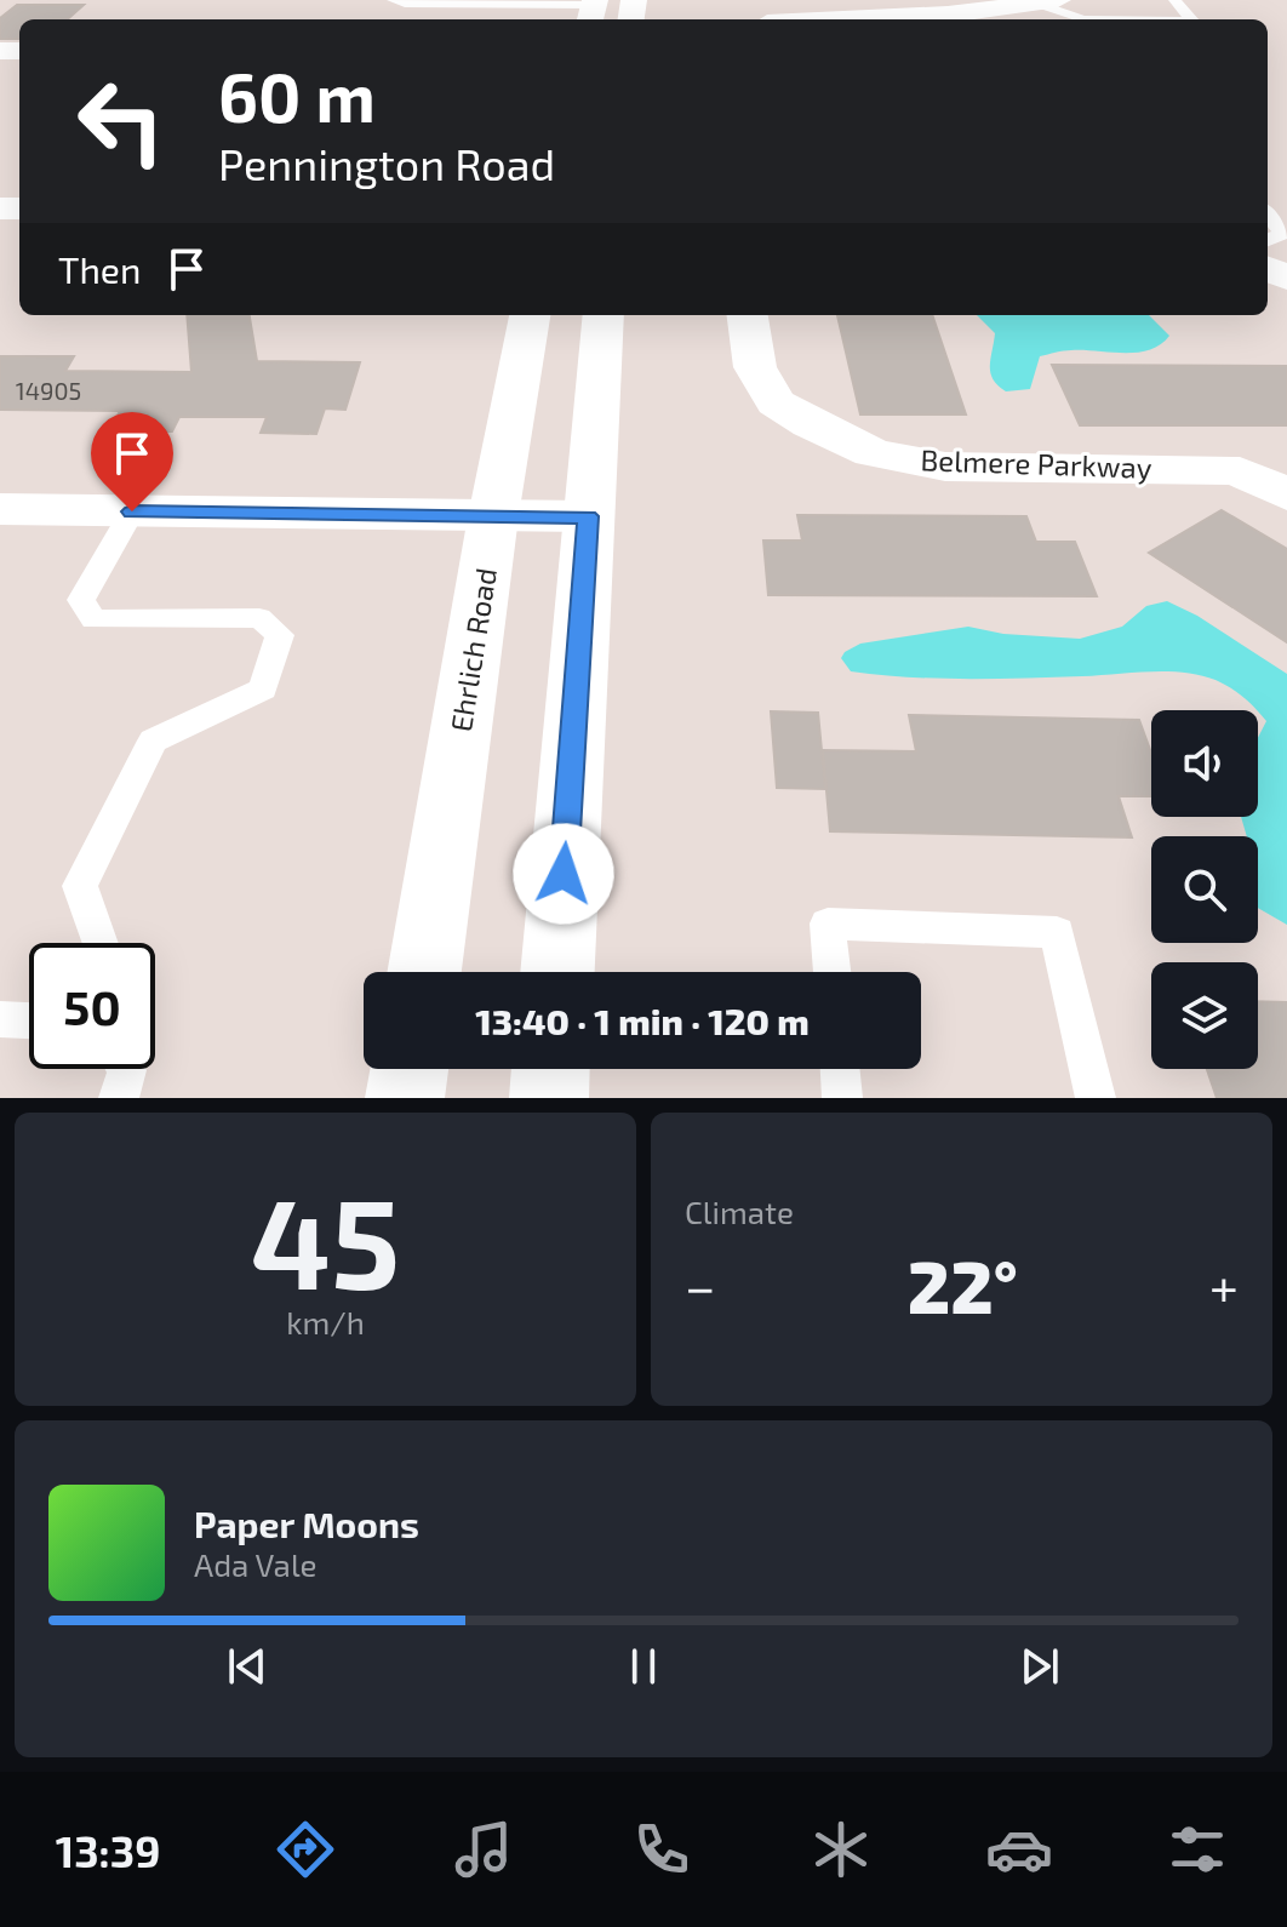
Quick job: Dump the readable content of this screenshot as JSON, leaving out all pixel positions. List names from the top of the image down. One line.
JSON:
{"streets":{"street":["Belmere Parkway","Ehrlich Road"]},"house_numbers":["14905"],"page":{"turn":["60 m","Pennington Road"],"then":"Then","limit":"50","trip":"13:40 · 1 min · 120 m","tile":[["45","km/h"],"Climate"],"heat":["−","22°","+"],"song":["Paper Moons","Ada Vale"],"tabs":"13:39"}}
